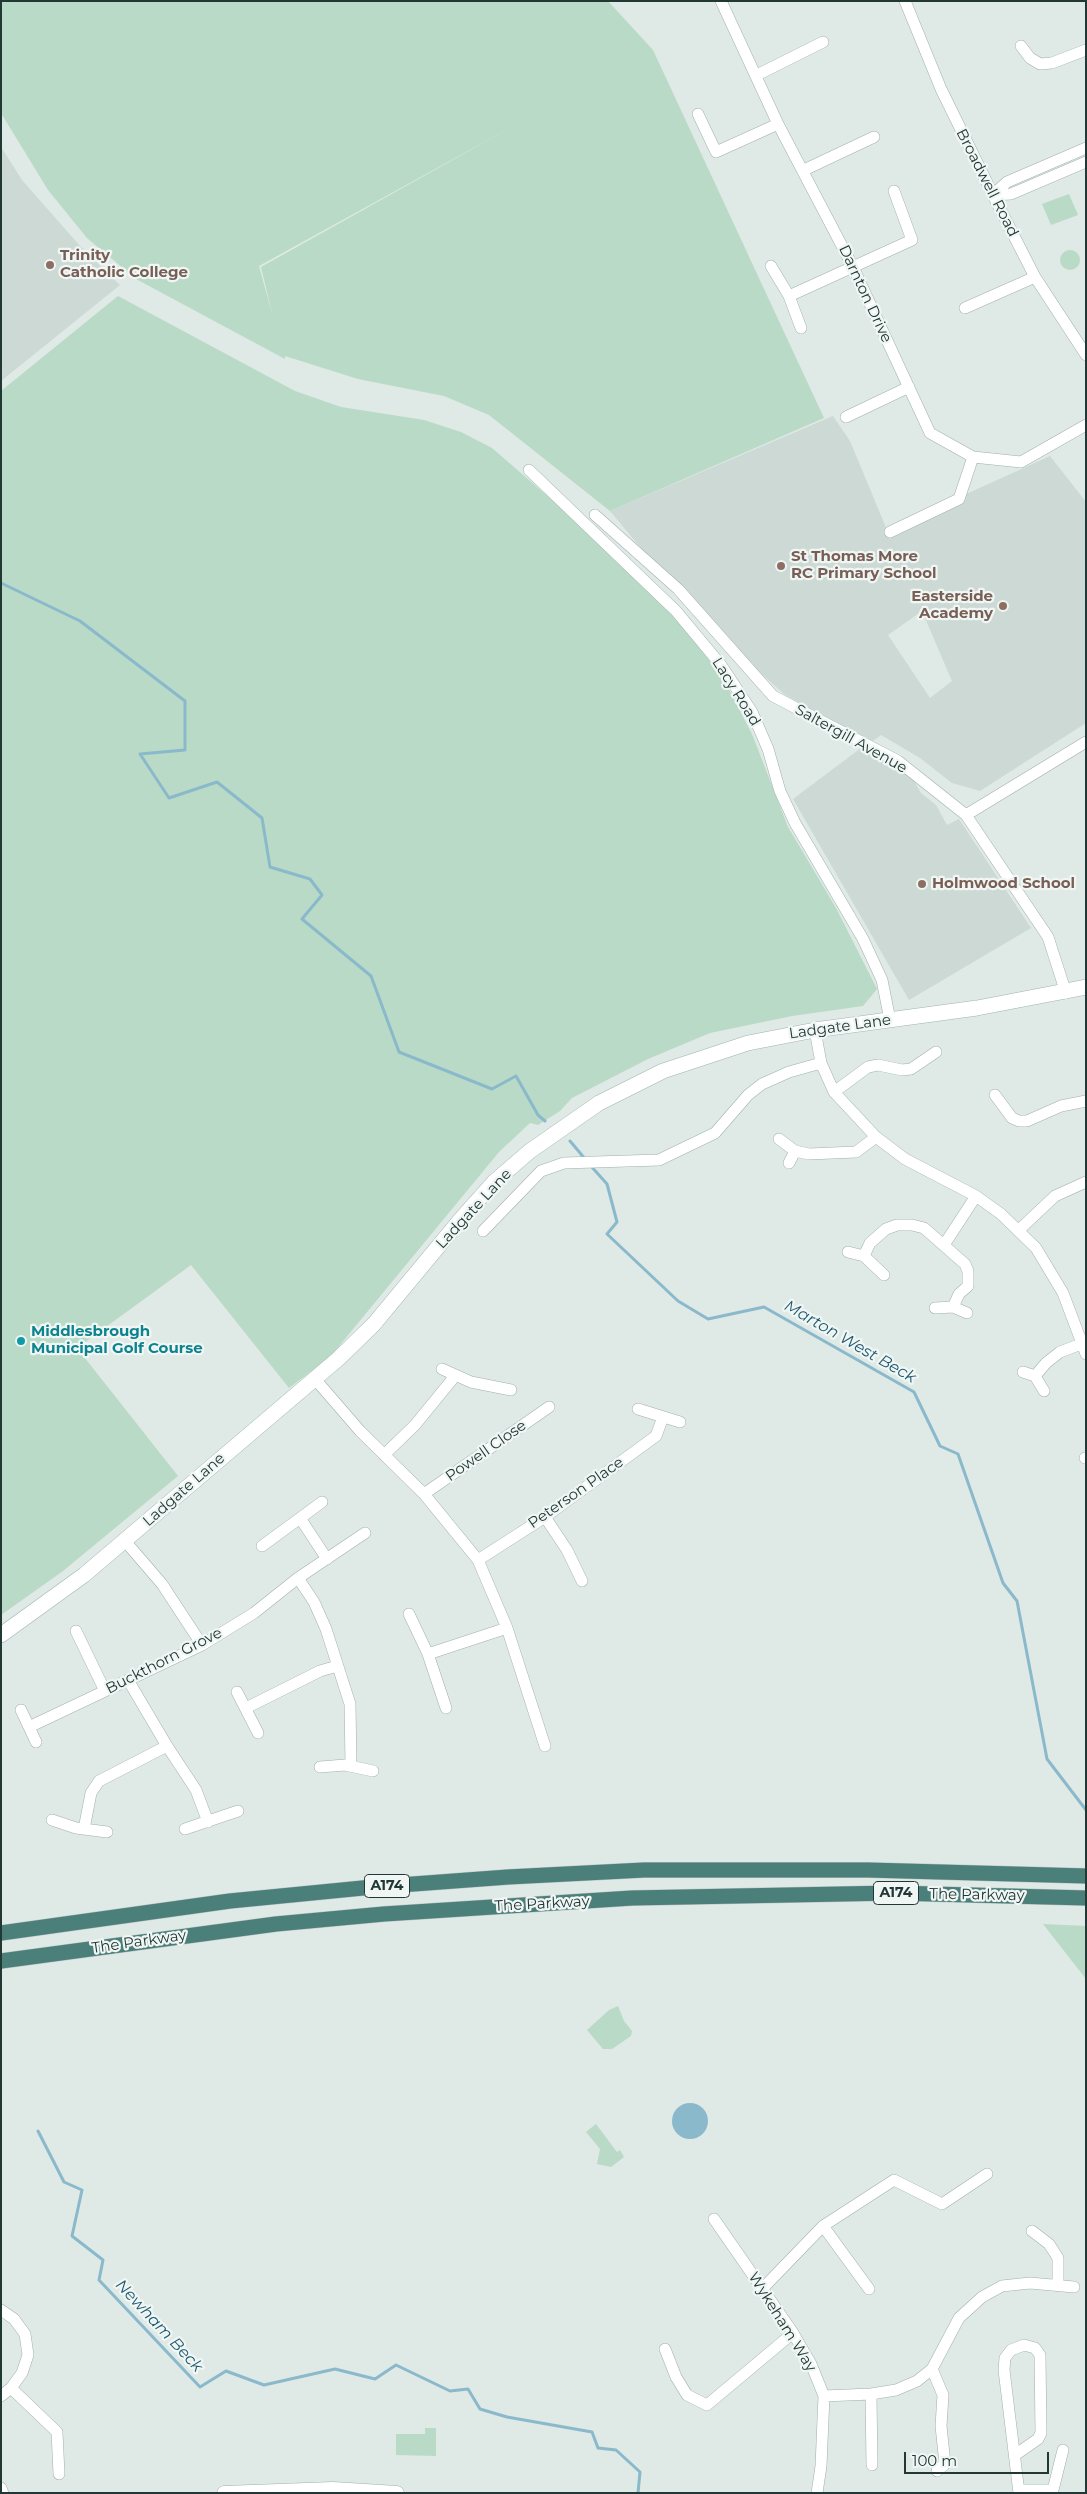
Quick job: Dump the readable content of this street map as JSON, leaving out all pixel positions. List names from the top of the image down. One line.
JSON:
{"streets":{"highway":["A174","The Parkway"],"main road":["Ladgate Lane"],"street":["Broadwell Road","Darnton Drive","Lacy Road","Saltergill Avenue","Powell Close","Peterson Place","Buckthorn Grove","Wykeham Way"]},"crossings":[["Lacy Road","Ladgate Lane"],["Saltergill Avenue","Ladgate Lane"]],"water":["Marton West Beck","Newham Beck"],"places":["Trinity Catholic College","St Thomas More RC Primary School","Easterside Academy","Holmwood School","Middlesbrough Municipal Golf Course"],"scale_bar":"100 m"}
